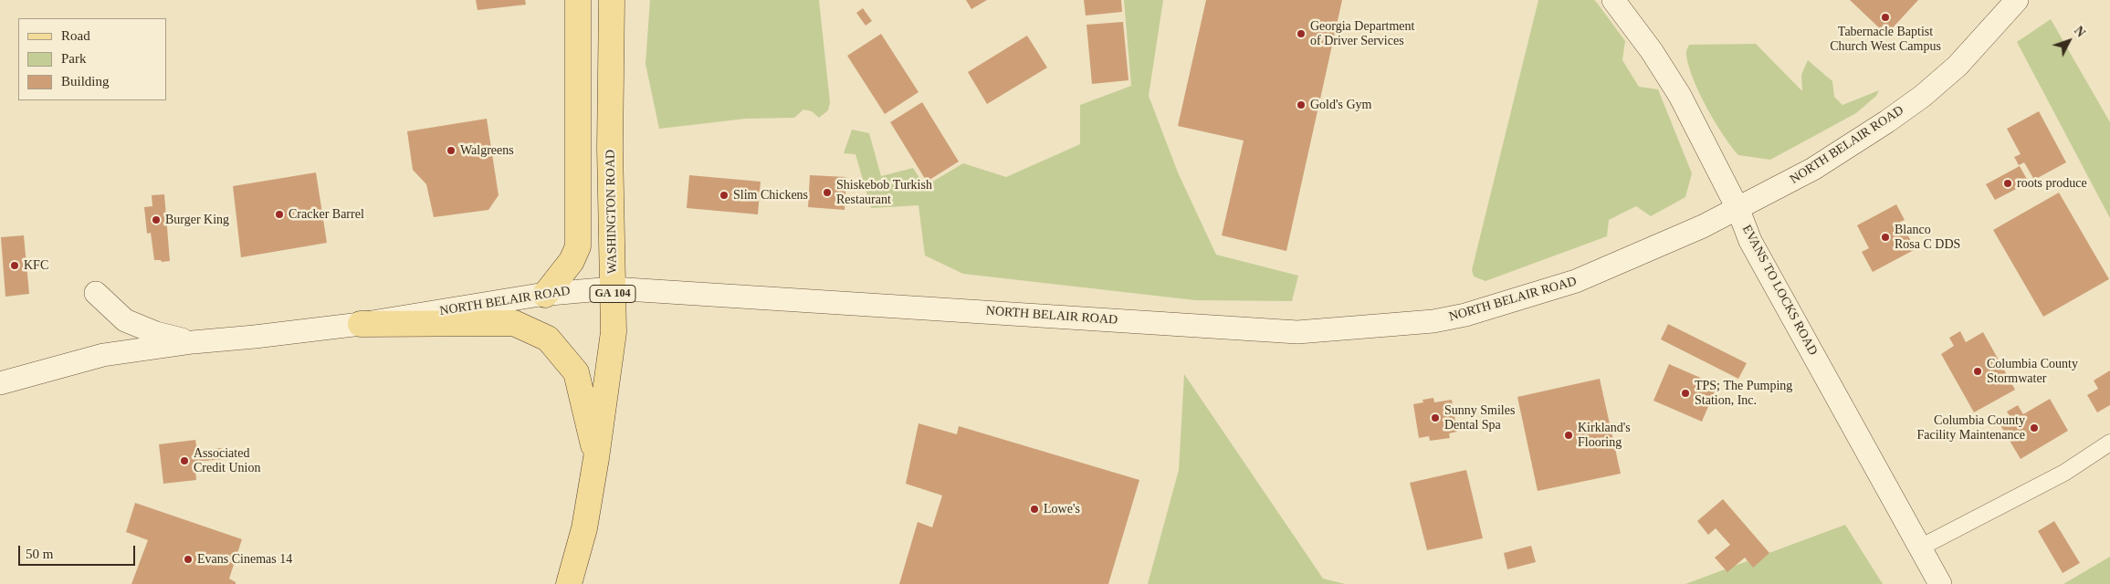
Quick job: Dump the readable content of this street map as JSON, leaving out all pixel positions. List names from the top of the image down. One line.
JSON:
{"streets":{"main road":["WASHINGTON ROAD","GA 104"],"street":["NORTH BELAIR ROAD","EVANS TO LOCKS ROAD"]},"crossings":[["NORTH BELAIR ROAD","WASHINGTON ROAD"],["NORTH BELAIR ROAD","EVANS TO LOCKS ROAD"]],"places":["Tabernacle Baptist Church West Campus","Georgia Department of Driver Services","Gold's Gym","Walgreens","roots produce","Shiskebob Turkish Restaurant","Slim Chickens","Cracker Barrel","Burger King","Blanco Rosa C DDS","KFC","Columbia County Stormwater","TPS; The Pumping Station, Inc.","Sunny Smiles Dental Spa","Columbia County Facility Maintenance","Kirkland's Flooring","Associated Credit Union","Lowe's","Evans Cinemas 14"],"legend":["Road","Park","Building"],"scale_bar":"50 m","north":"top right"}
